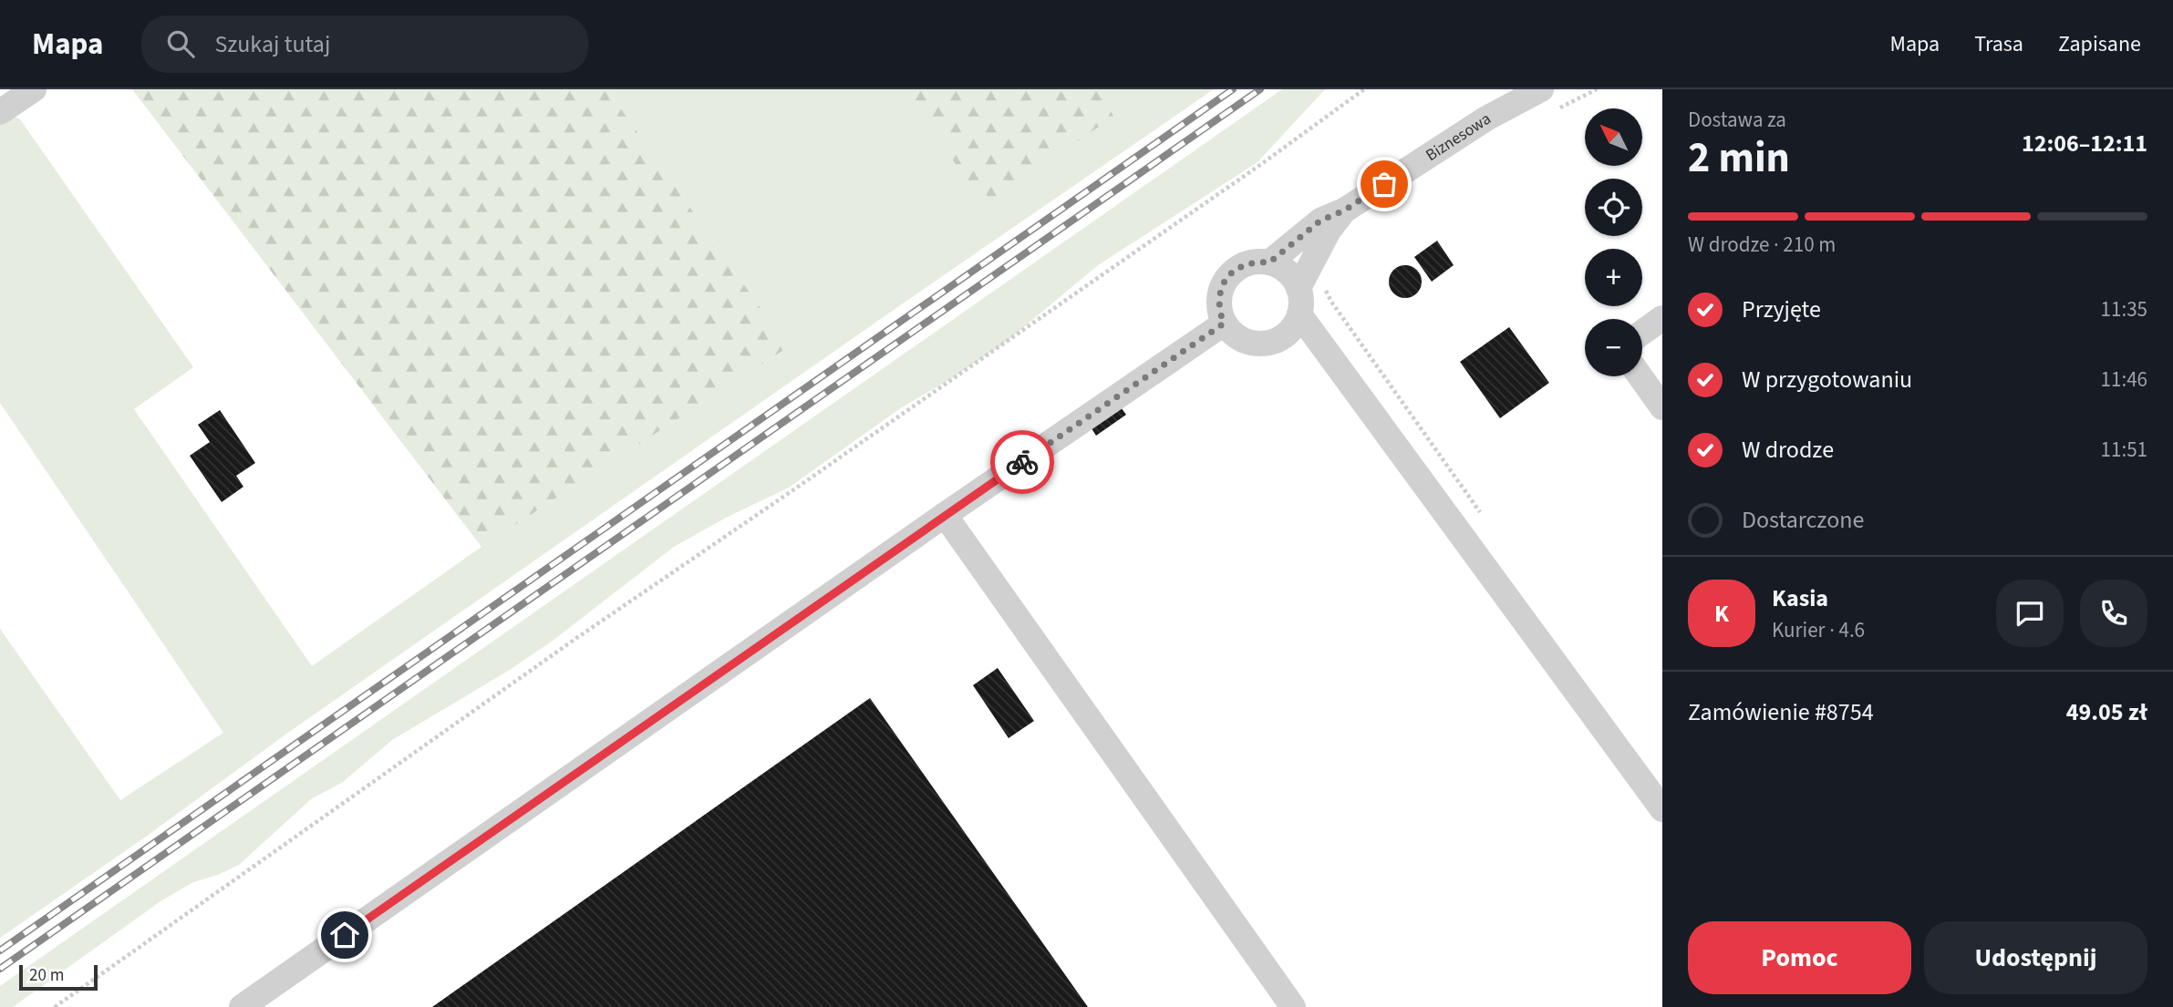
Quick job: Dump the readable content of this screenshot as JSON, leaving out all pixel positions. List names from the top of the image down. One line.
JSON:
{"streets":{"street":["Biznesowa"]},"scale_bar":"20 m","north":"top left","page":{"header":"Mapa","search":"Szukaj tutaj","nav":["Mapa","Trasa","Zapisane"],"heading":["2 min","Dostawa za","12:06–12:11"],"panel":["Kasia","Kurier · 4.6","Zamówienie #8754","49.05 zł"],"map_buttons":["+","−"],"bar":"W drodze · 210 m","list":[["Przyjęte","11:35"],["W przygotowaniu","11:46"],["W drodze","11:51"],"Dostarczone"],"round":"K","buttons":["Pomoc","Udostępnij"],"scale":"20 m"}}
